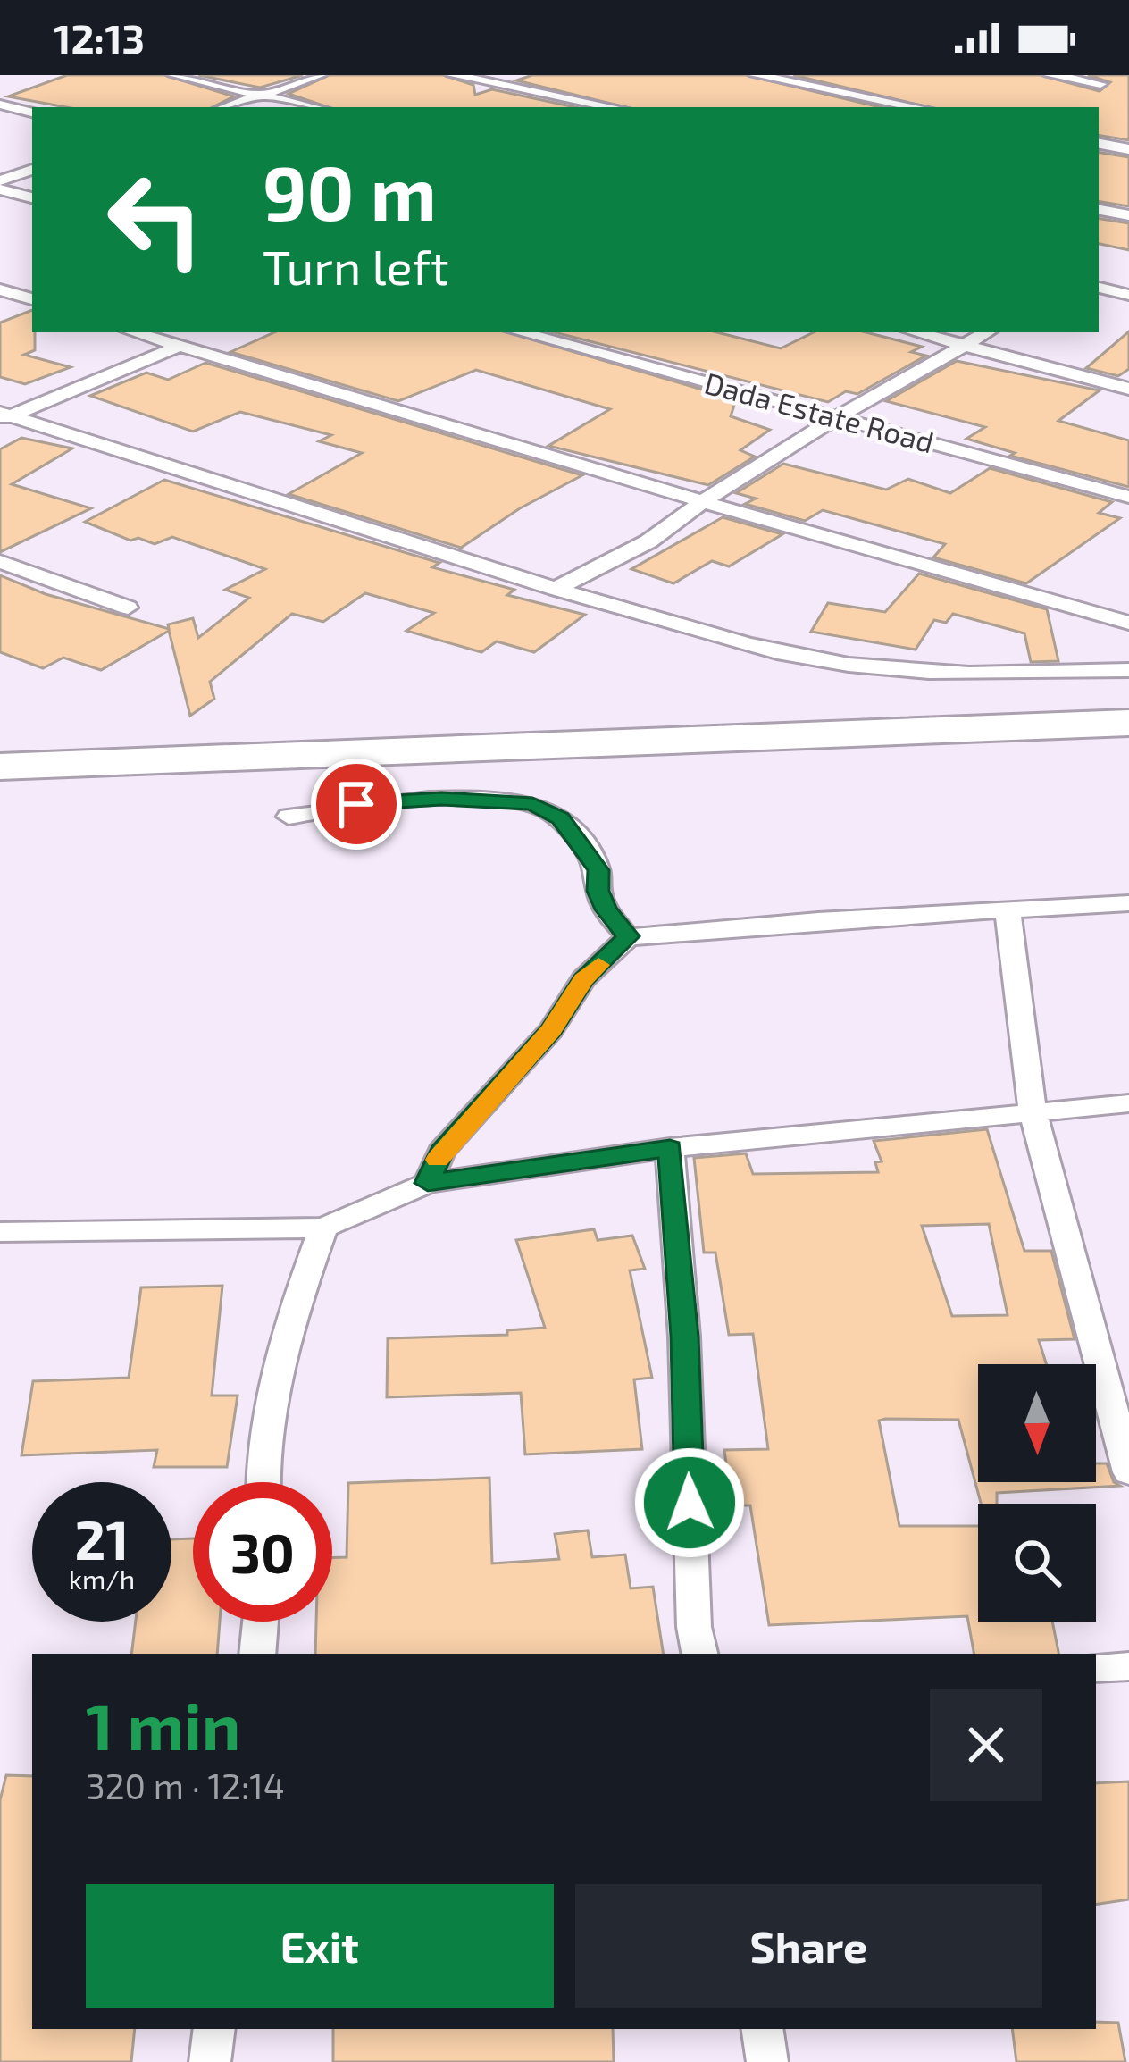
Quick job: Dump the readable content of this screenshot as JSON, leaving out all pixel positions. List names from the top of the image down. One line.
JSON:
{"streets":{"street":["Dada Estate Road"]},"north":"bottom","page":{"status":"12:13","turn":["90 m","Turn left"],"speed":"21 km/h","limit":"30","heading":["1 min","320 m · 12:14"],"buttons":["Exit","Share"]}}
